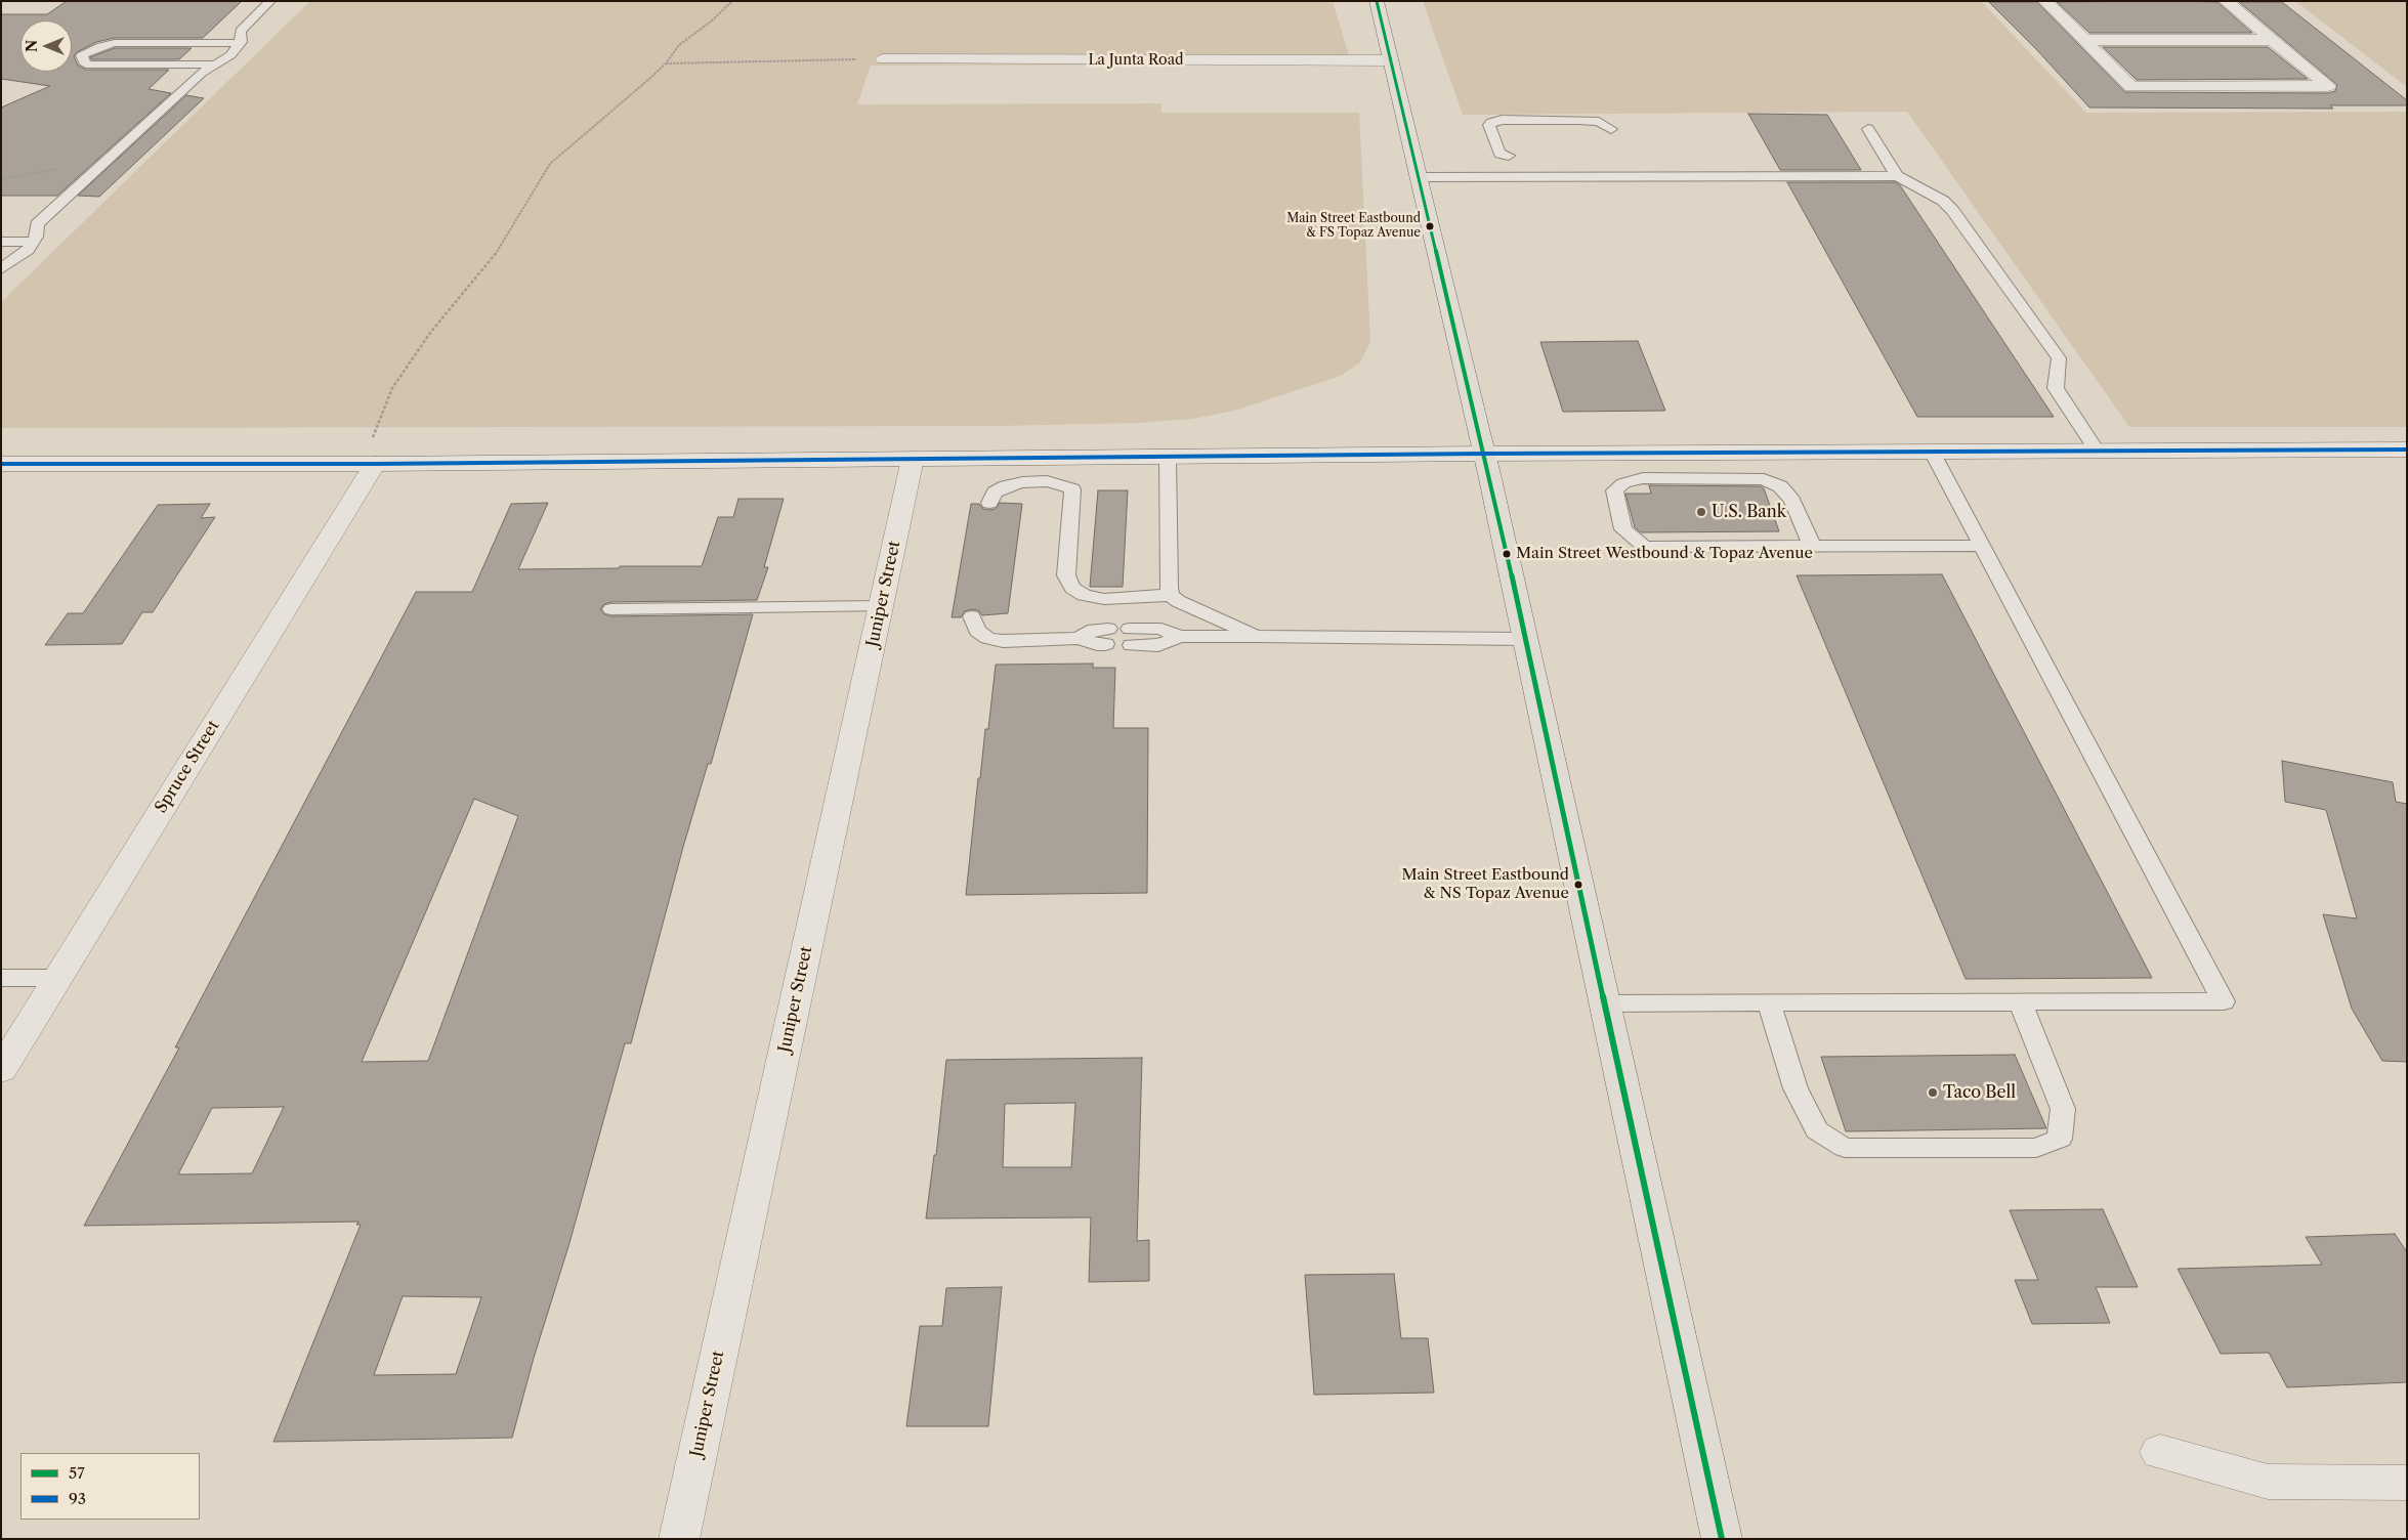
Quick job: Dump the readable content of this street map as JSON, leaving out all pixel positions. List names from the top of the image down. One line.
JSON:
{"streets":{"street":["La Junta Road","Juniper Street","Spruce Street"]},"places":["Main Street Eastbound & FS Topaz Avenue","U.S. Bank","Main Street Westbound & Topaz Avenue","Main Street Eastbound & NS Topaz Avenue","Taco Bell"],"lines":["transit line 57","transit line 93"],"legend":["57","93"],"north":"left"}
